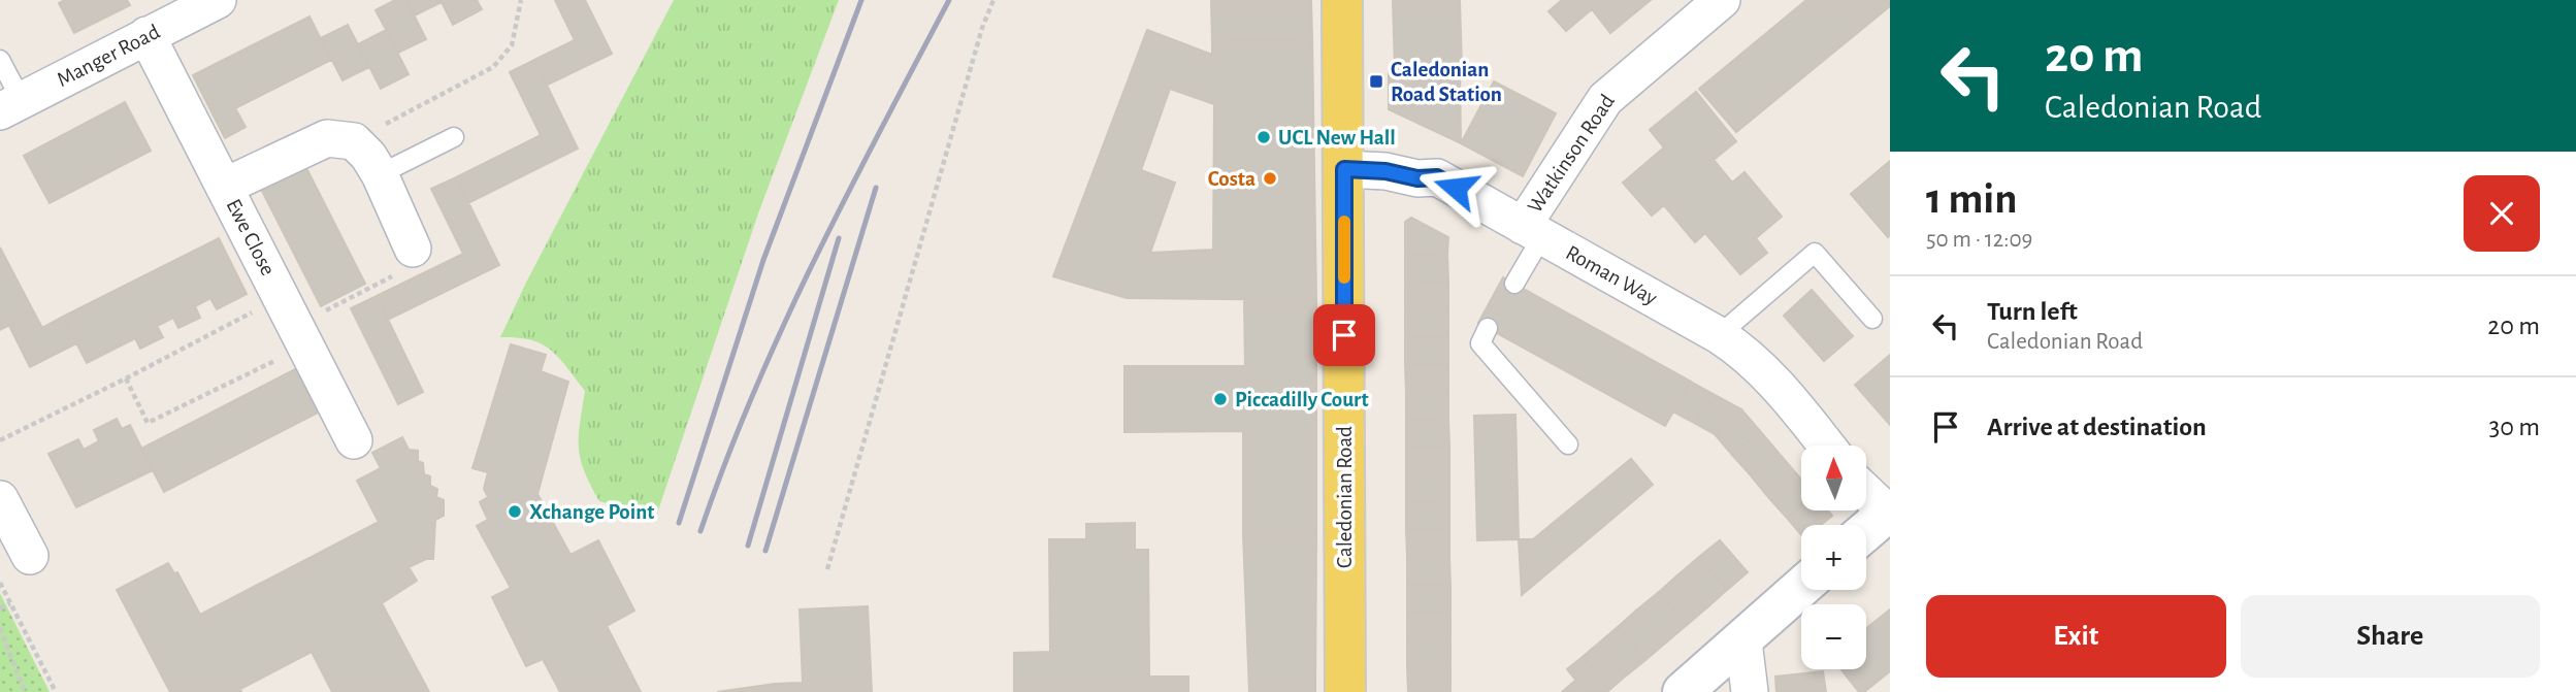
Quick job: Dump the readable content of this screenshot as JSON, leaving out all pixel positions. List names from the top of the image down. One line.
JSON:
{"streets":{"main road":["Caledonian Road"],"street":["Manger Road","Watkinson Road","Ewe Close","Roman Way"]},"crossings":[["Manger Road","Ewe Close"],["Watkinson Road","Roman Way"],["Roman Way","Caledonian Road"]],"places":{"transit":["Caledonian Road Station"],"other":["UCL New Hall","Costa","Piccadilly Court","Xchange Point"]},"north":"top","page":{"turn":["20 m","Caledonian Road"],"heading":["1 min","50 m · 12:09"],"list":[{"name":"Turn left","note":"Caledonian Road","value":"20 m"},{"name":"Arrive at destination","value":"30 m"}],"map_buttons":["+","−"],"buttons":["Exit","Share"]}}
